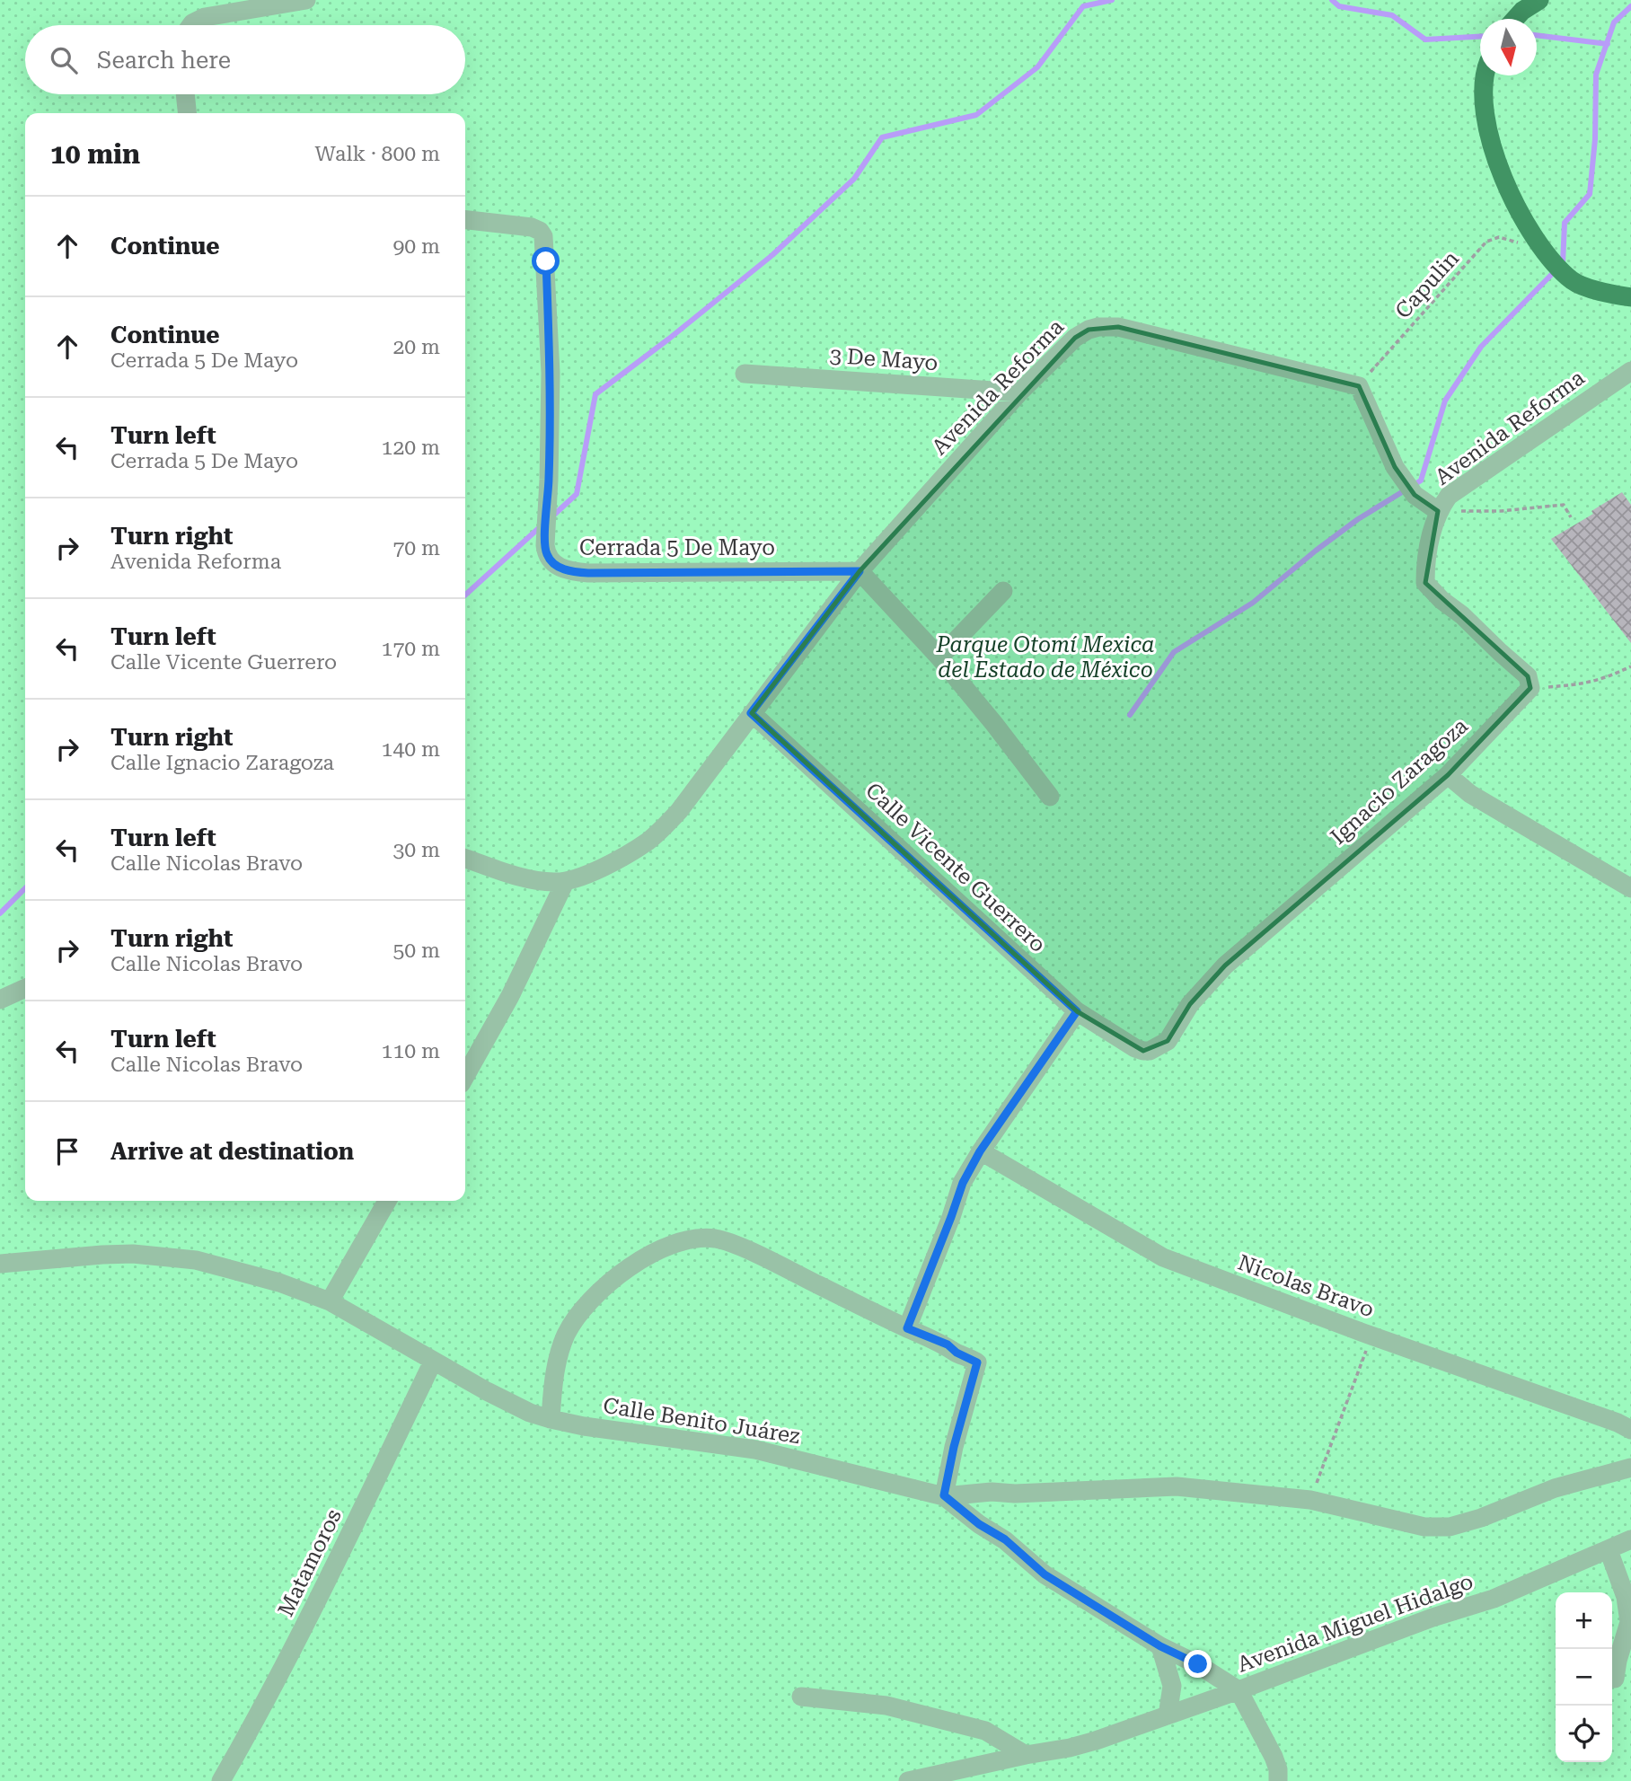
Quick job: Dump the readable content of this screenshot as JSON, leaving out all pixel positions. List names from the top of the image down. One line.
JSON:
{"streets":{"street":["3 De Mayo","Avenida Reforma","Cerrada 5 De Mayo","Ignacio Zaragoza","Calle Vicente Guerrero","Nicolas Bravo","Calle Benito Juárez","Matamoros","Avenida Miguel Hidalgo"],"path":["Capulin"]},"crossings":[["Capulin","Avenida Reforma"],["3 De Mayo","Avenida Reforma"],["Avenida Reforma","Cerrada 5 De Mayo"],["Avenida Reforma","Calle Vicente Guerrero"],["Ignacio Zaragoza","Calle Vicente Guerrero"],["Calle Benito Juárez","Matamoros"]],"parks":["Parque Otomí Mexica del Estado de México"],"north":"bottom","page":{"search":"Search here","heading":["10 min","Walk · 800 m"],"list":[["Continue","90 m"],["Continue","Cerrada 5 De Mayo","20 m"],["Turn left","Cerrada 5 De Mayo","120 m"],["Turn right","Avenida Reforma","70 m"],["Turn left","Calle Vicente Guerrero","170 m"],["Turn right","Calle Ignacio Zaragoza","140 m"],["Turn left","Calle Nicolas Bravo","30 m"],["Turn right","Calle Nicolas Bravo","50 m"],["Turn left","Calle Nicolas Bravo","110 m"],"Arrive at destination"],"map_buttons":["+","−"]}}
